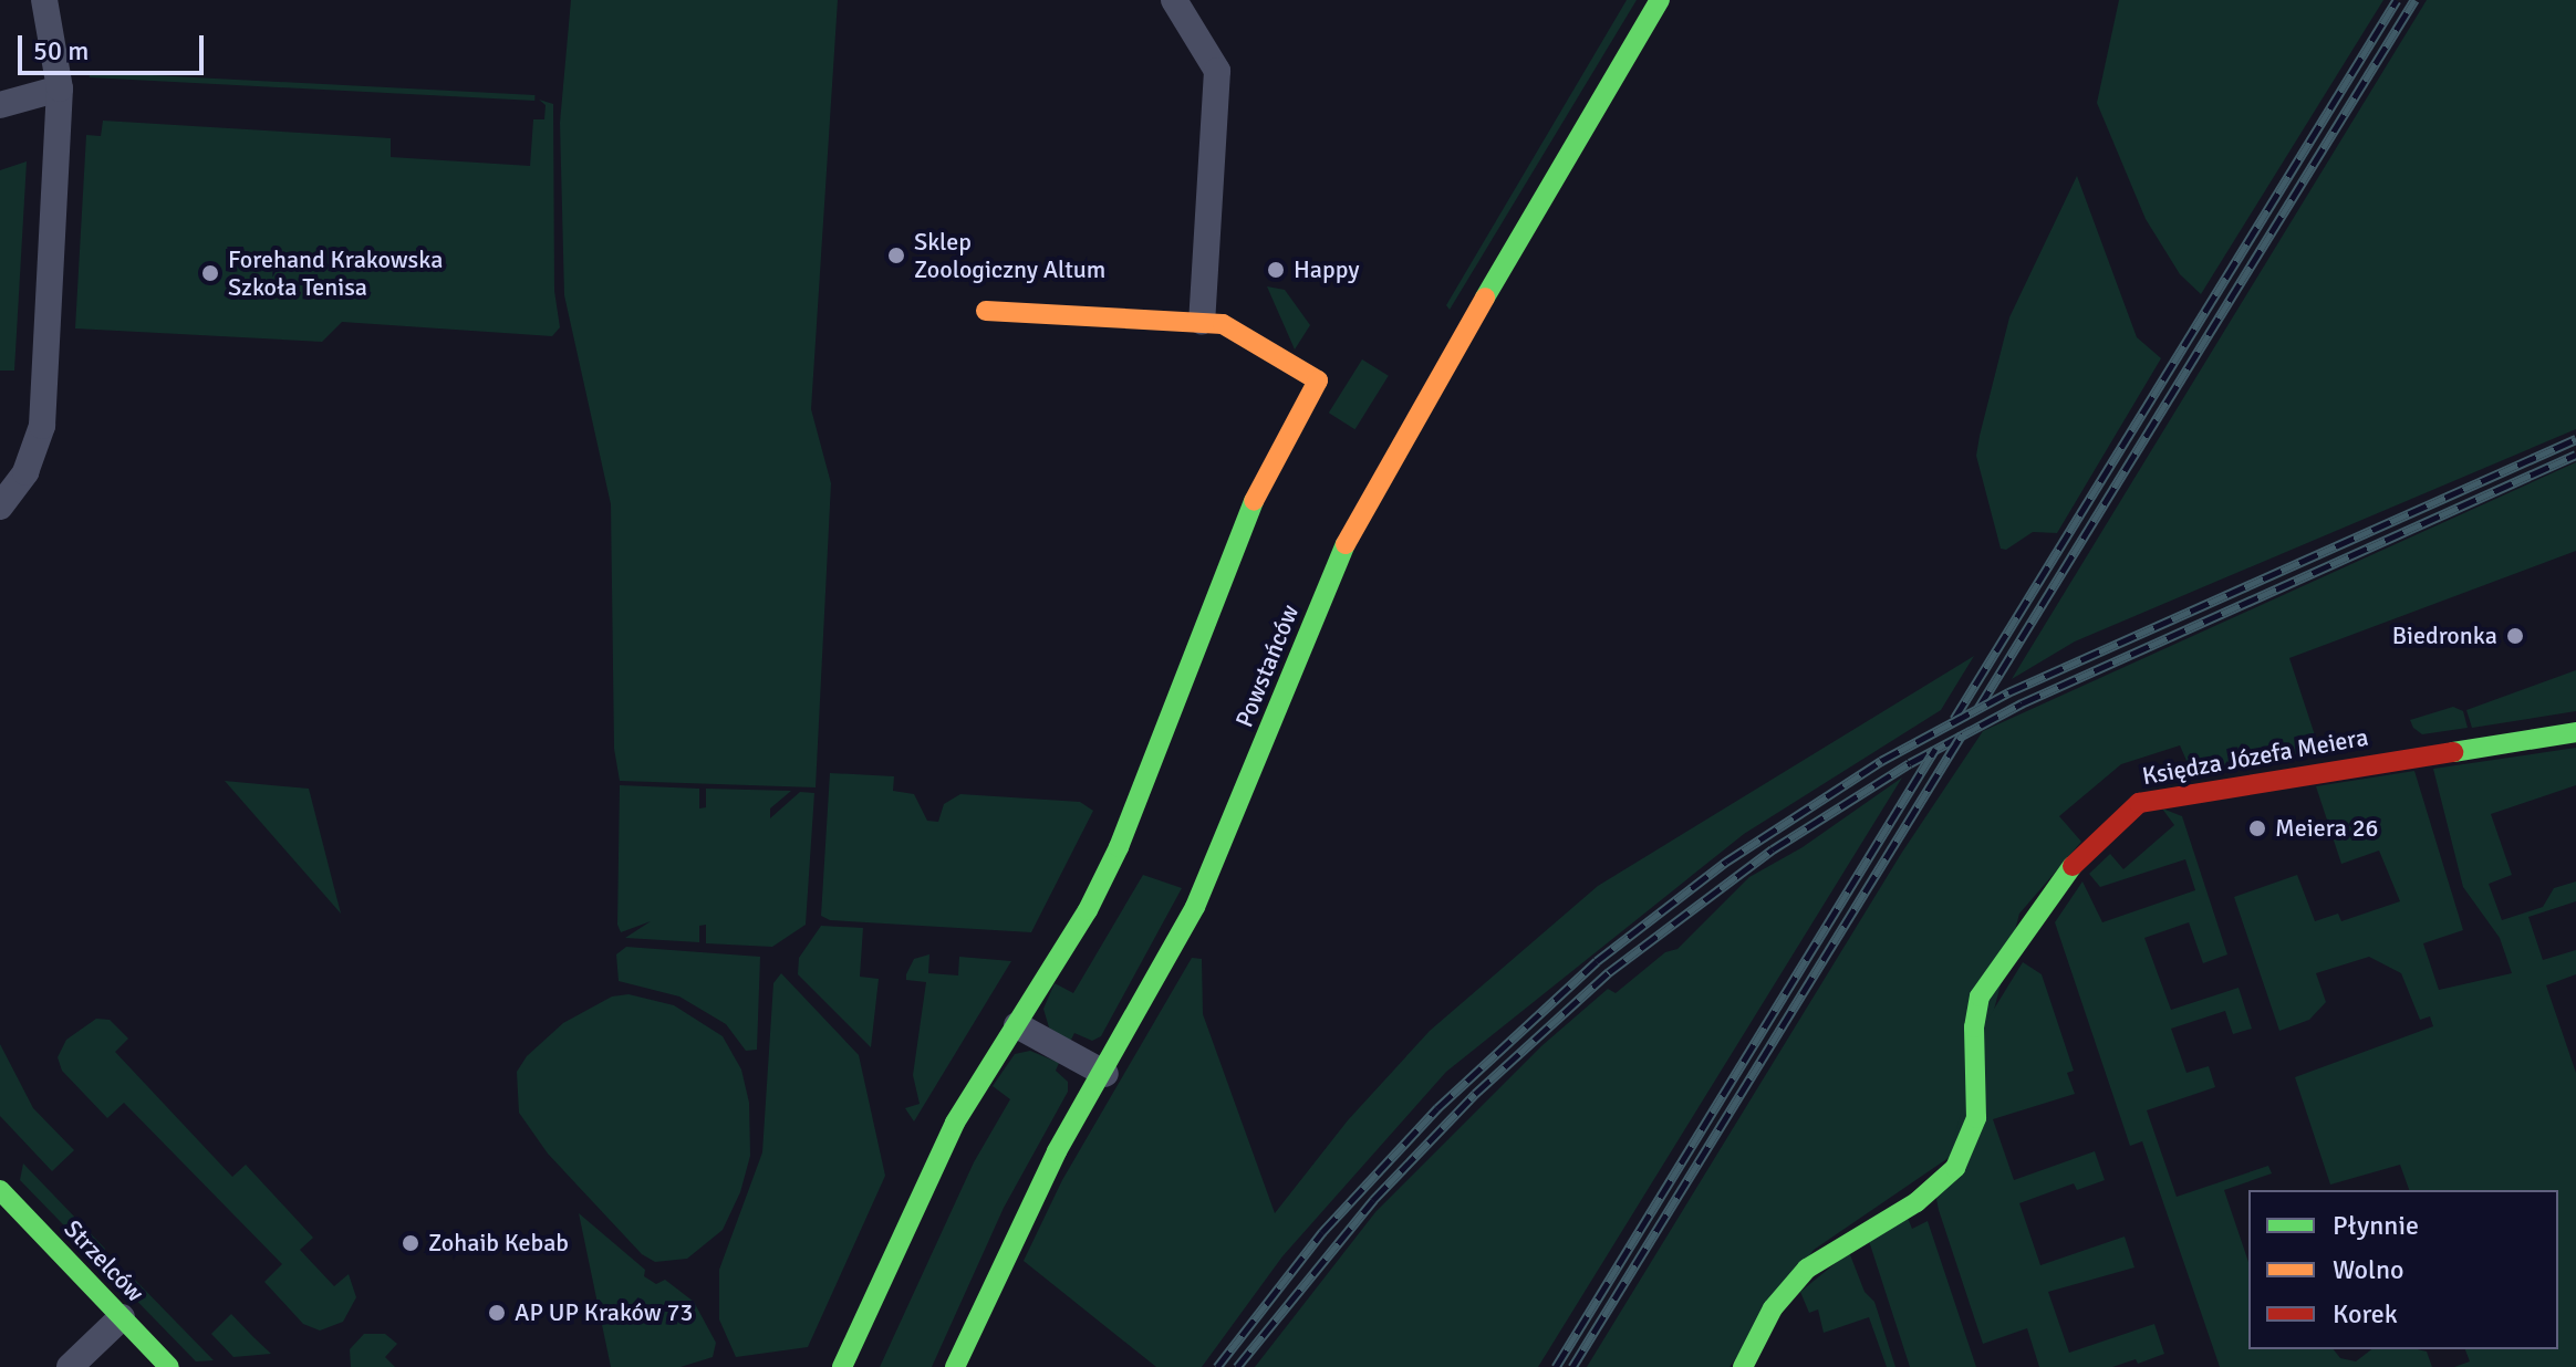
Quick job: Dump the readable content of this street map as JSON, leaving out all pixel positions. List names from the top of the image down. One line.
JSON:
{"streets":{"street":["Powstańców","Księdza Józefa Meiera","Strzelców"]},"places":["Sklep Zoologiczny Altum","Happy","Forehand Krakowska Szkoła Tenisa","Biedronka","Meiera 26","Zohaib Kebab","AP UP Kraków 73"],"legend":["Płynnie","Wolno","Korek"],"scale_bar":"50 m"}
